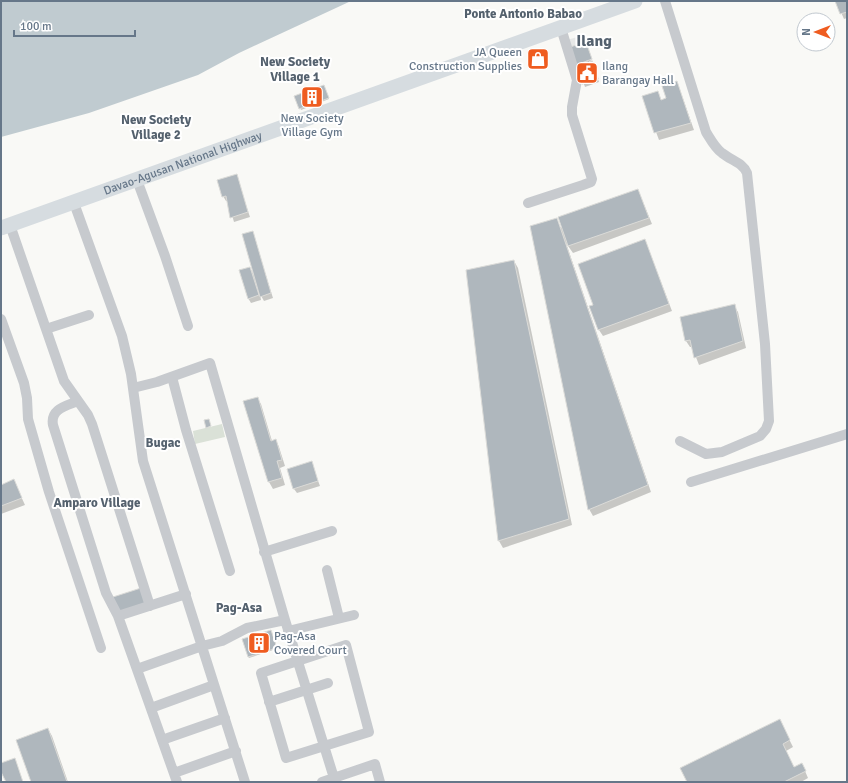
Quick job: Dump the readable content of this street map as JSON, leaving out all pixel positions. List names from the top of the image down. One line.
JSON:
{"streets":{"highway":["Davao-Agusan National Highway"]},"districts":["Ponte Antonio Babao","Ilang","New Society Village 1","New Society Village 2","Bugac","Amparo Village","Pag-Asa"],"places":{"shop":["JA Queen Construction Supplies"],"public building":["Ilang Barangay Hall"],"building":["New Society Village Gym","Pag-Asa Covered Court"]},"scale_bar":"100 m","north":"left"}
